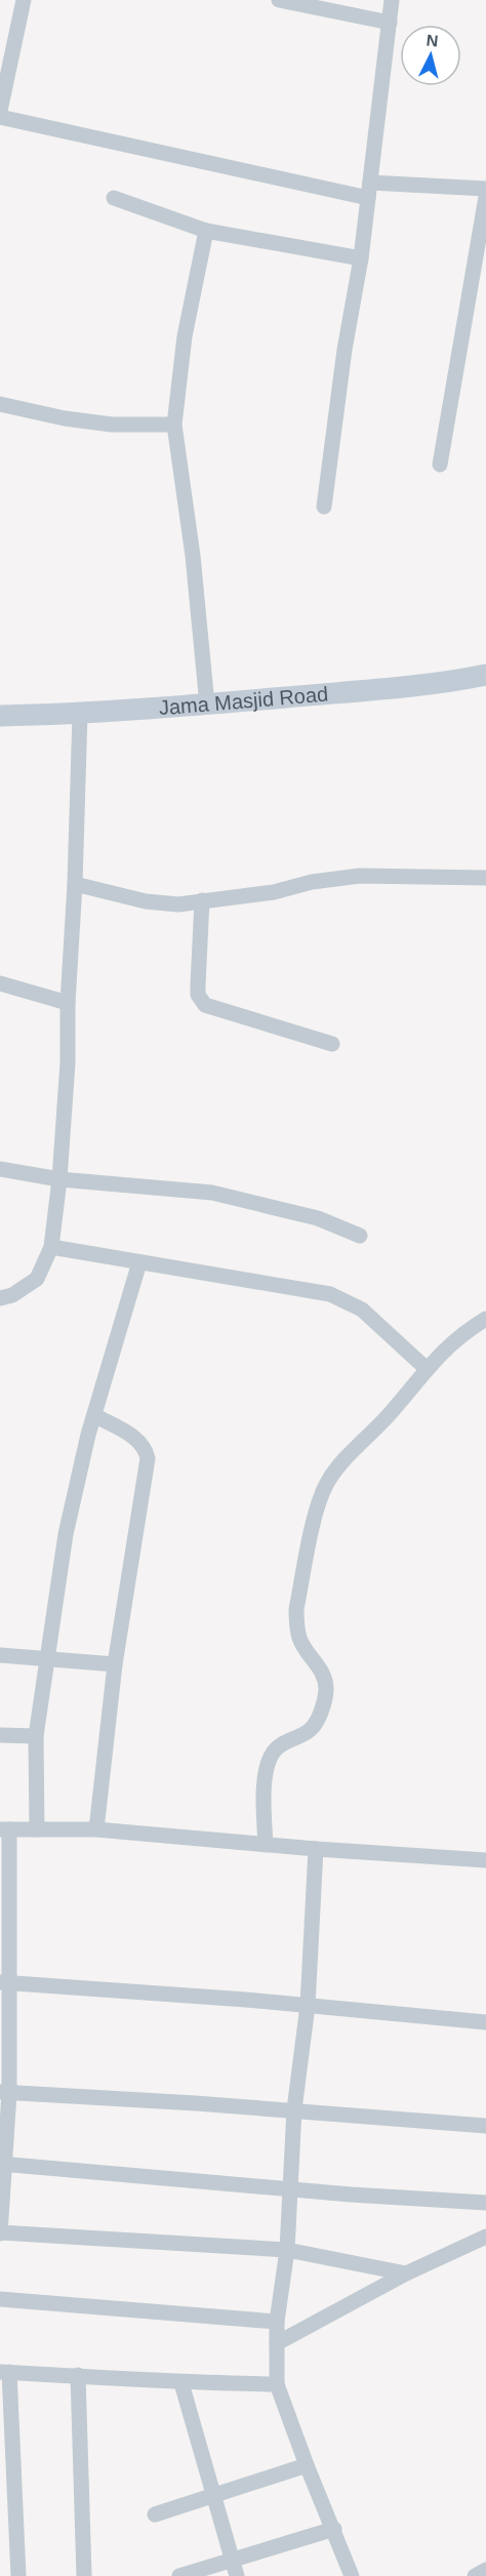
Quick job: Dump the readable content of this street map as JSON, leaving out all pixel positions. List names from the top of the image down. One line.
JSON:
{"streets":{"street":["Jama Masjid Road"]},"north":"top"}
